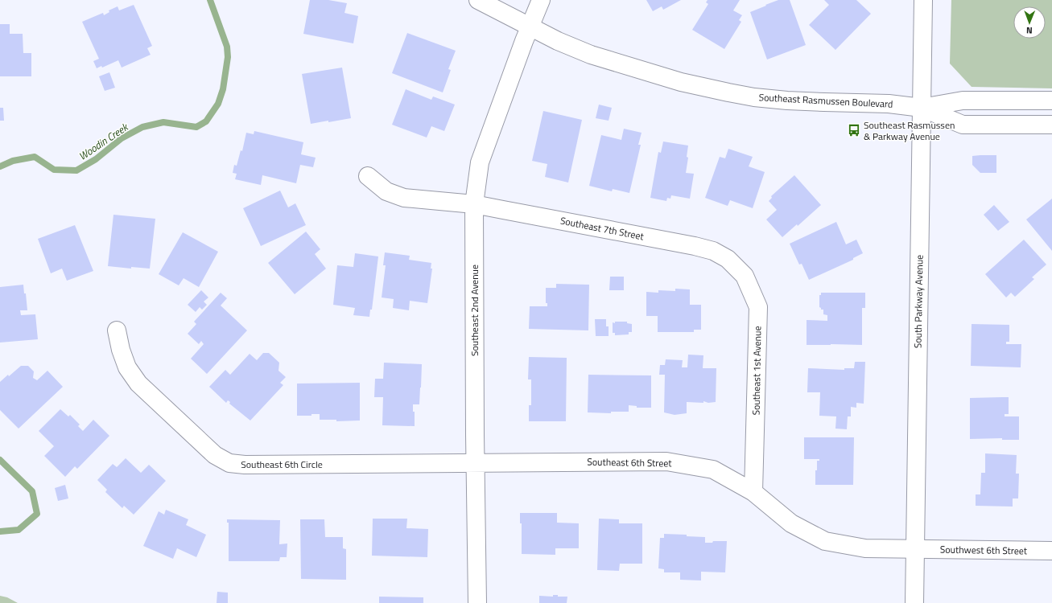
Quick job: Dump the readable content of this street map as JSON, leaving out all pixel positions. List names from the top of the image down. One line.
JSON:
{"streets":{"street":["Southeast Rasmussen Boulevard","Southeast 7th Street","South Parkway Avenue","Southeast 2nd Avenue","Southeast 1st Avenue","Southeast 6th Street","Southeast 6th Circle","Southwest 6th Street"]},"crossings":[["Southeast Rasmussen Boulevard","South Parkway Avenue"],["Southeast Rasmussen Boulevard","Southeast 2nd Avenue"],["Southeast 7th Street","Southeast 2nd Avenue"],["Southeast 7th Street","Southeast 1st Avenue"],["South Parkway Avenue","Southeast 6th Street"],["South Parkway Avenue","Southwest 6th Street"],["Southeast 2nd Avenue","Southeast 6th Street"],["Southeast 2nd Avenue","Southeast 6th Circle"],["Southeast 1st Avenue","Southeast 6th Street"],["Southeast 6th Street","Southeast 6th Circle"],["Southeast 6th Street","Southwest 6th Street"]],"water":["Woodin Creek"],"places":{"bus stop":["Southeast Rasmussen & Parkway Avenue"]},"north":"bottom"}
